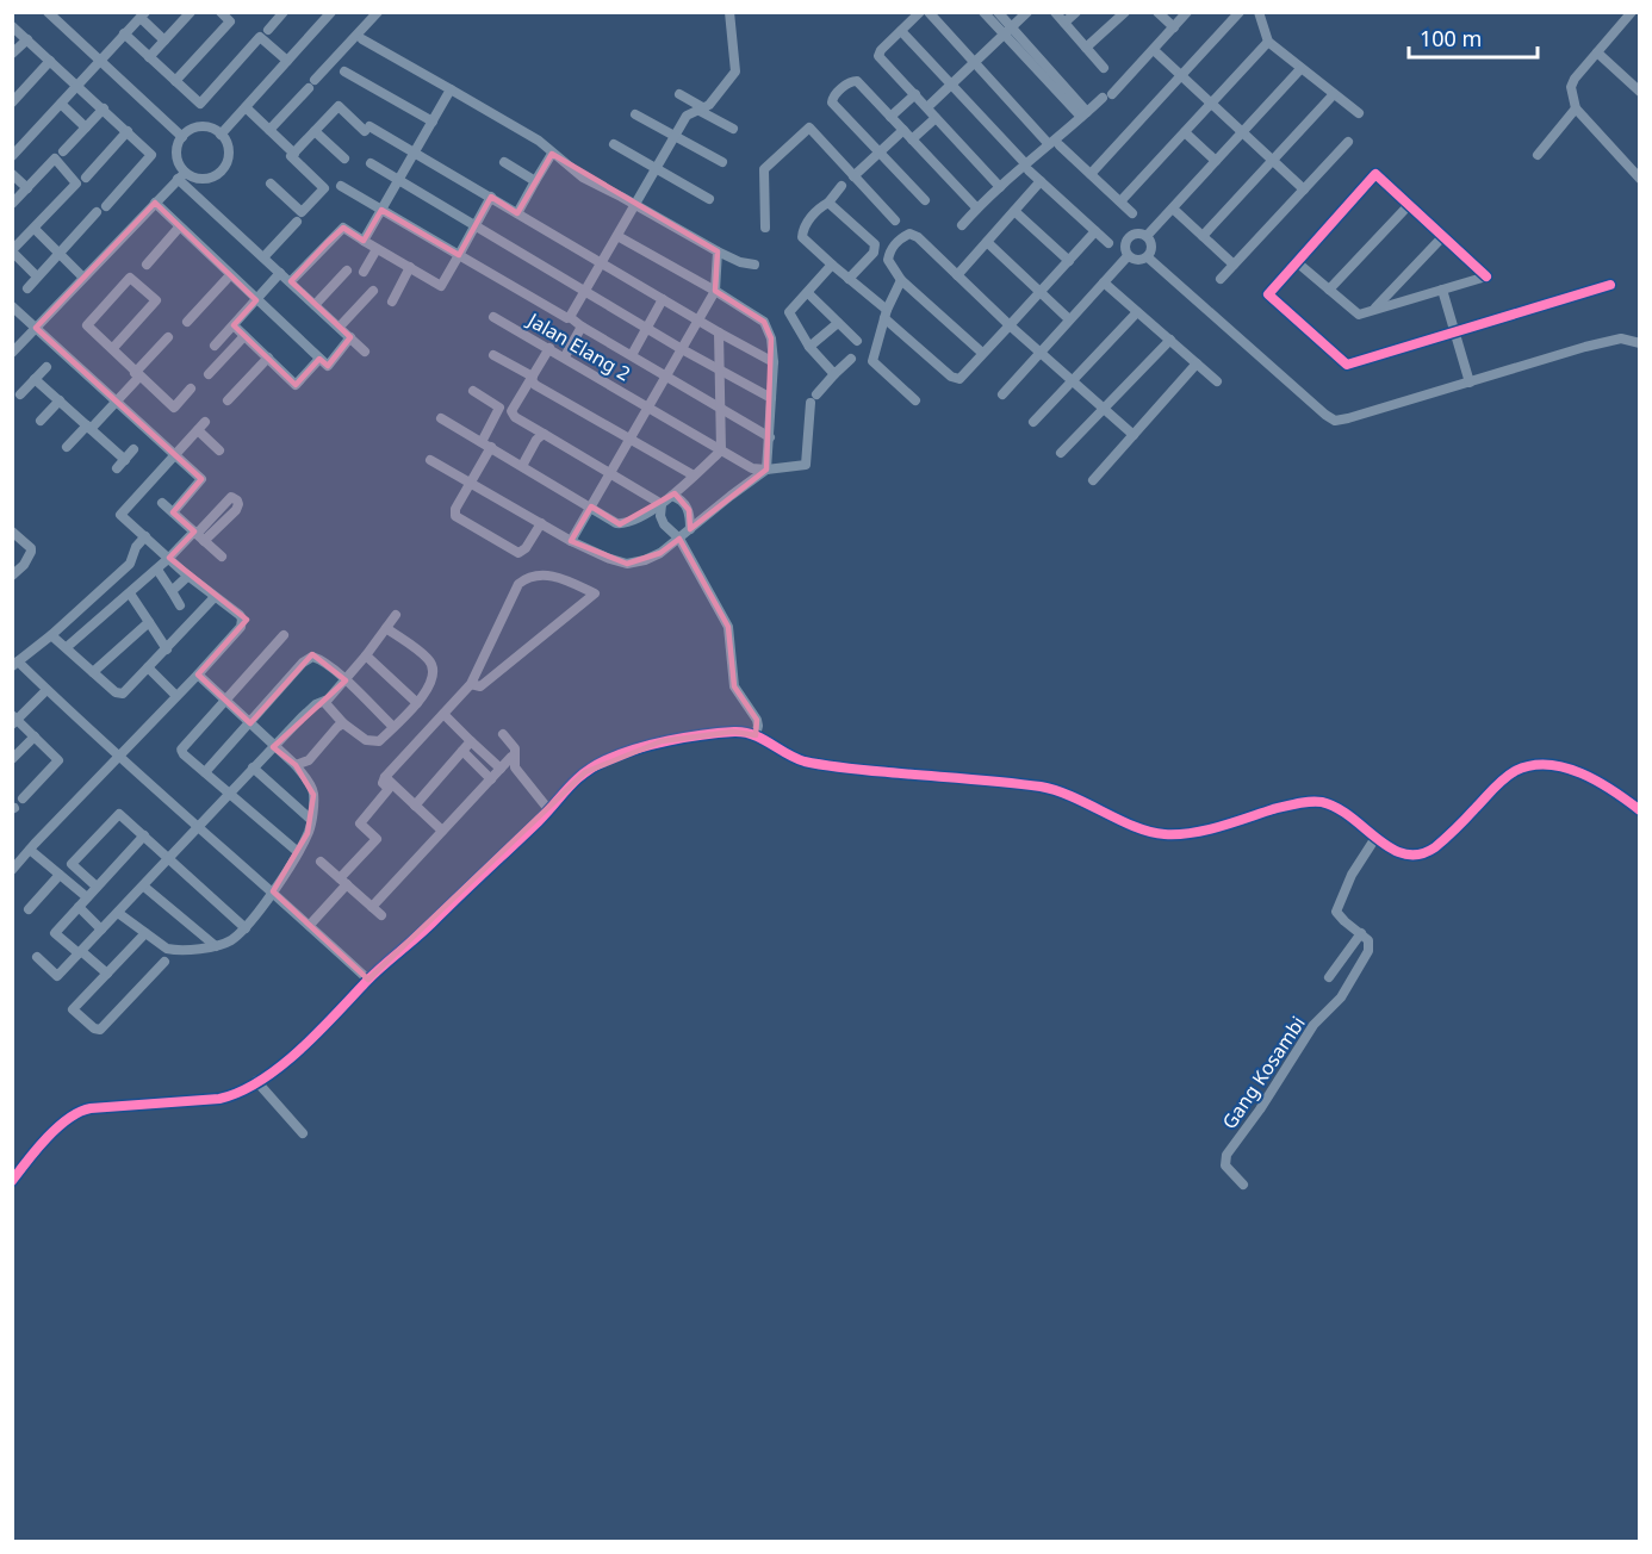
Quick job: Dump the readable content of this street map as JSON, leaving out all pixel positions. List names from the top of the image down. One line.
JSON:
{"streets":{"street":["Jalan Elang 2","Gang Kosambi"]},"scale_bar":"100 m"}
